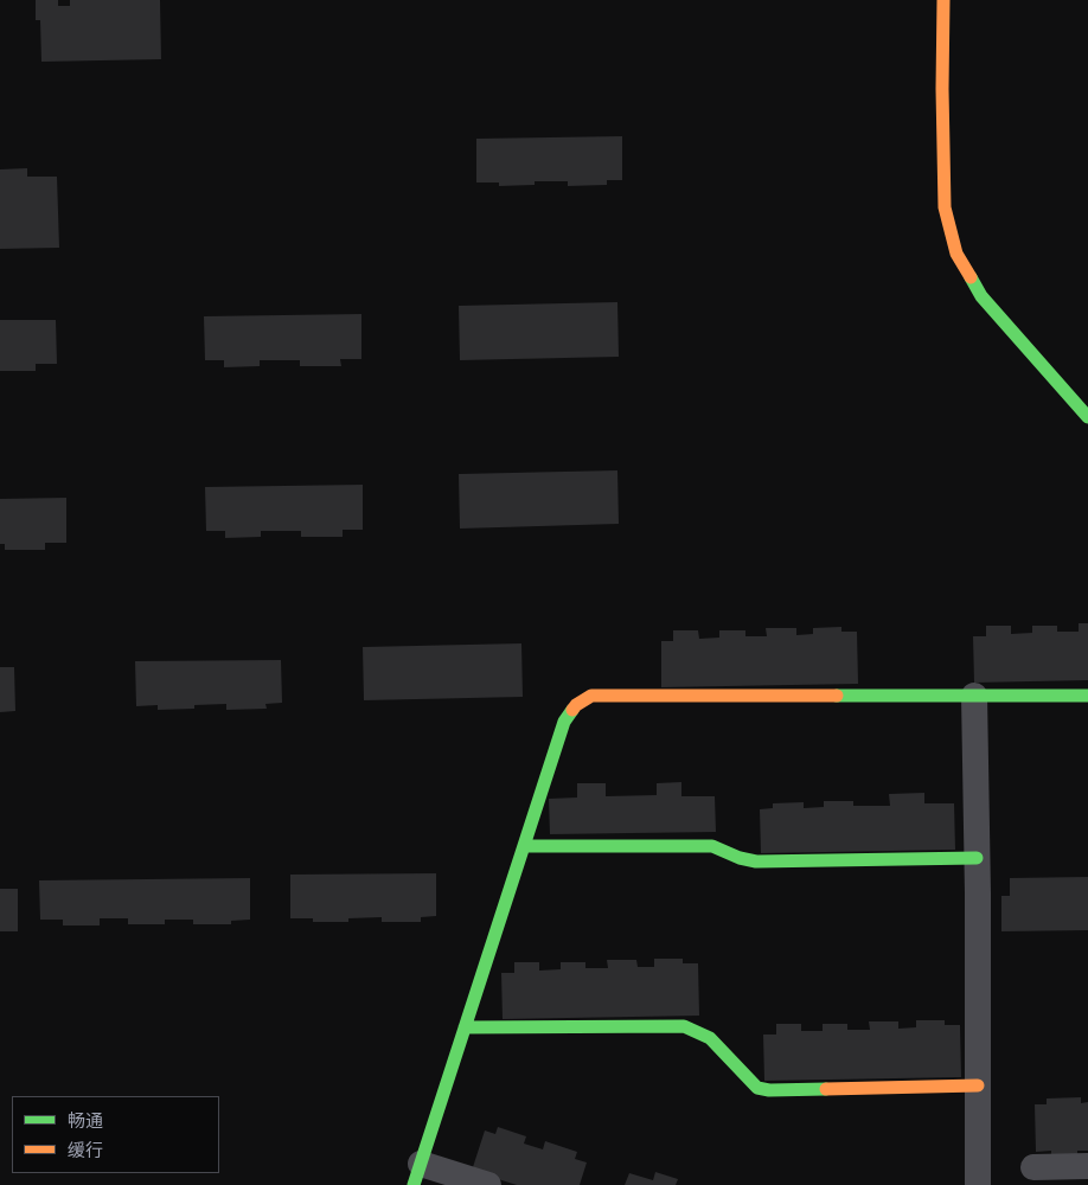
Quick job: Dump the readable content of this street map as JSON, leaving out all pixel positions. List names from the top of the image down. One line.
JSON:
{"legend":["畅通","缓行"]}
